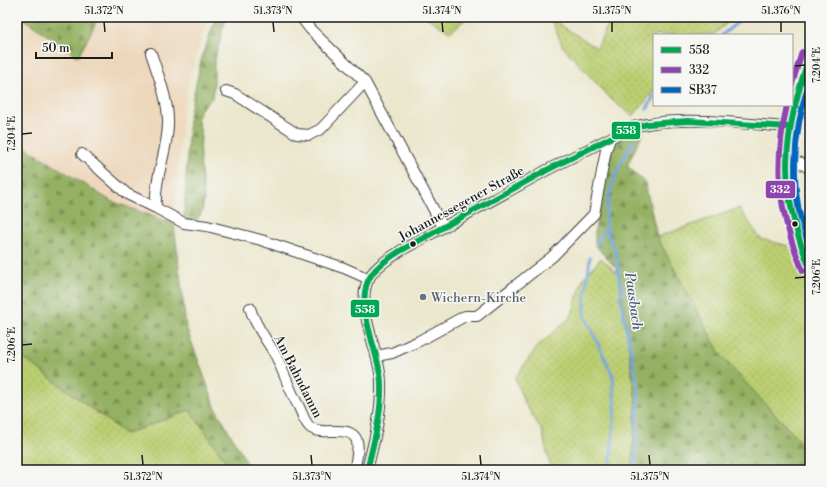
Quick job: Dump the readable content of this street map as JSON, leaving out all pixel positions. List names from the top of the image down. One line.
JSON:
{"streets":{"street":["Johannessegener Straße","Am Bahndamm"]},"water":["Paasbach"],"places":["Wichern-Kirche"],"lines":["transit line 332","transit line 558","transit line SB37"],"legend":["558","332","SB37"],"scale_bar":"50 m","coordinates":["51.372°N","51.373°N","51.374°N","51.375°N","51.376°N","7.204°E","7.206°E"]}
